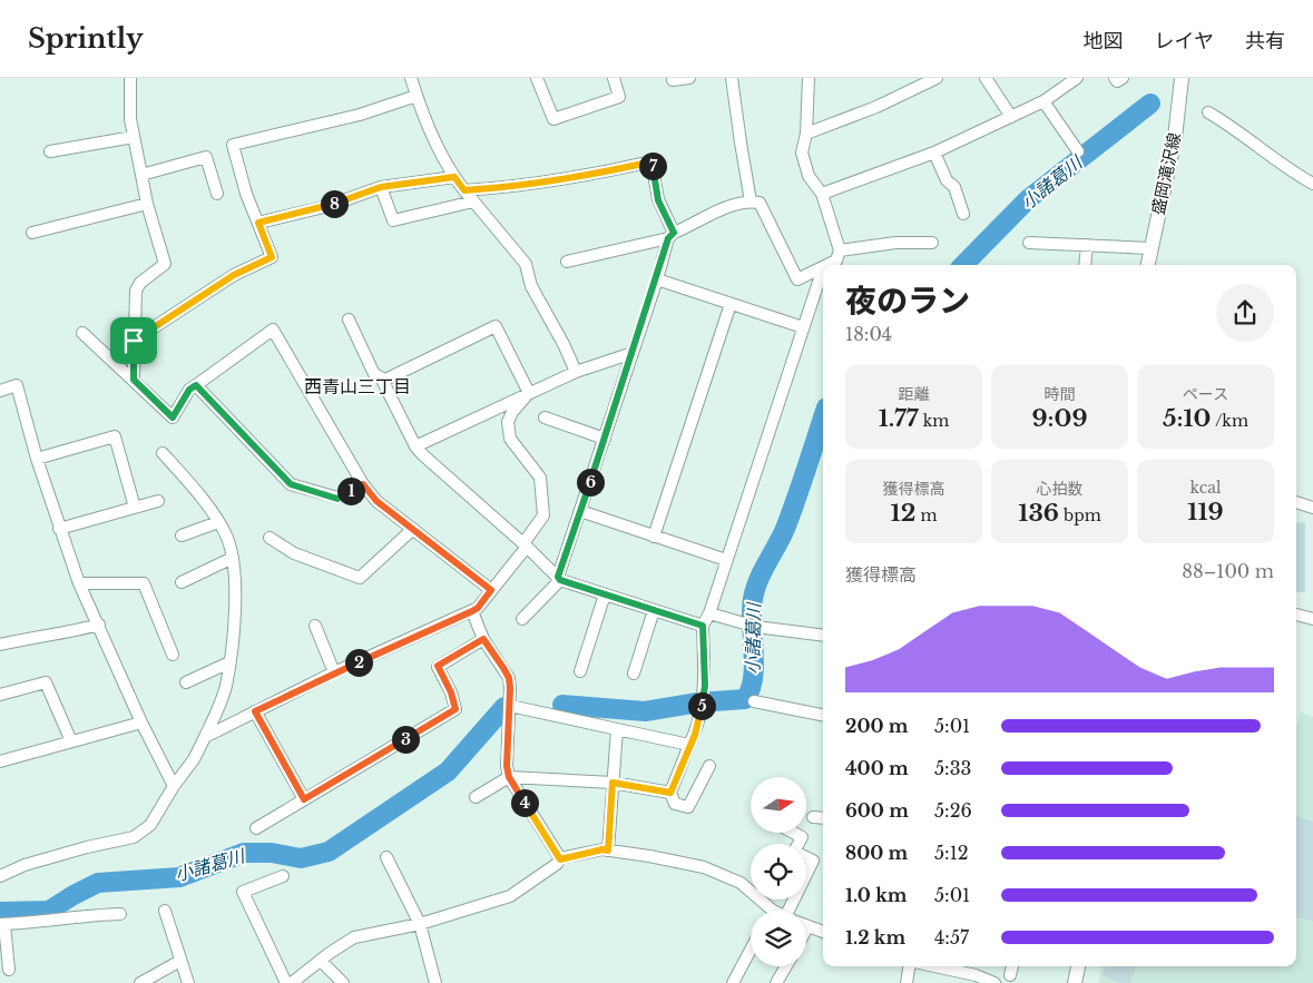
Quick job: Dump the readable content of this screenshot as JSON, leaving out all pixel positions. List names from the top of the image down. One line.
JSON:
{"streets":{"main road":["盛岡滝沢線"]},"districts":["西青山三丁目"],"water":["小諸葛川"],"north":"right","page":{"header":"Sprintly","nav":["地図","レイヤ","共有"],"pins":["7","8","6","1","2","5","3","4"],"heading":["夜のラン","18:04"],"stats":[["距離","1.77 km"],["時間","9:09"],["ペース","5:10 /km"],["獲得標高","12 m"],["心拍数","136 bpm"],["kcal","119"]],"chart":["獲得標高","88–100 m"],"list":[{"name":"200 m","note":"5:01"},{"name":"400 m","note":"5:33"},{"name":"600 m","note":"5:26"},{"name":"800 m","note":"5:12"},{"name":"1.0 km","note":"5:01"},{"name":"1.2 km","note":"4:57"}]}}
